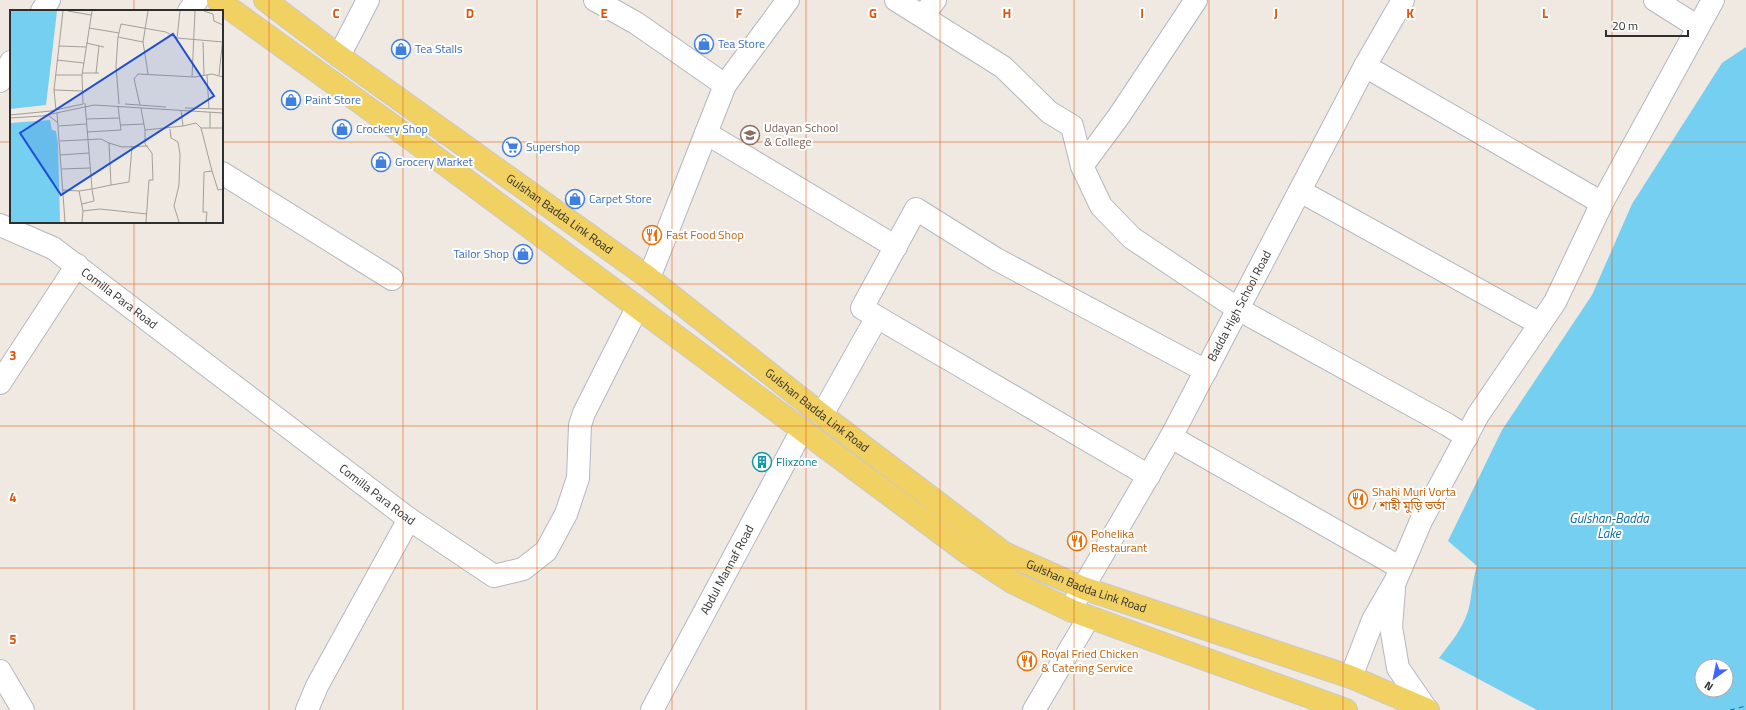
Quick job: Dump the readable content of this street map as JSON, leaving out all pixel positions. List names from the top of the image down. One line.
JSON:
{"streets":{"main road":["Gulshan Badda Link Road"],"street":["Comilla Para Road","Badda High School Road","Abdul Mannaf Road"]},"crossings":[["Gulshan Badda Link Road","Comilla Para Road"],["Gulshan Badda Link Road","Badda High School Road"],["Gulshan Badda Link Road","Abdul Mannaf Road"]],"water":["Gulshan-Badda Lake"],"places":{"shop":["Tea Store","Tea Stalls","Paint Store","Crockery Shop","Grocery Market","Carpet Store","Tailor Shop"],"school or university":["Udayan School & College"],"supermarket":["Supershop"],"restaurant":["Fast Food Shop","Shahi Muri Vorta / শাহী মুড়ি ভর্তা","Pohelika Restaurant","Royal Fried Chicken & Catering Service"],"building":["Flixzone"]},"scale_bar":"20 m","north":"bottom left","grid":{"columns":["C","D","E","F","G","H","I","J","K","L"],"rows":["3","4","5"]}}
